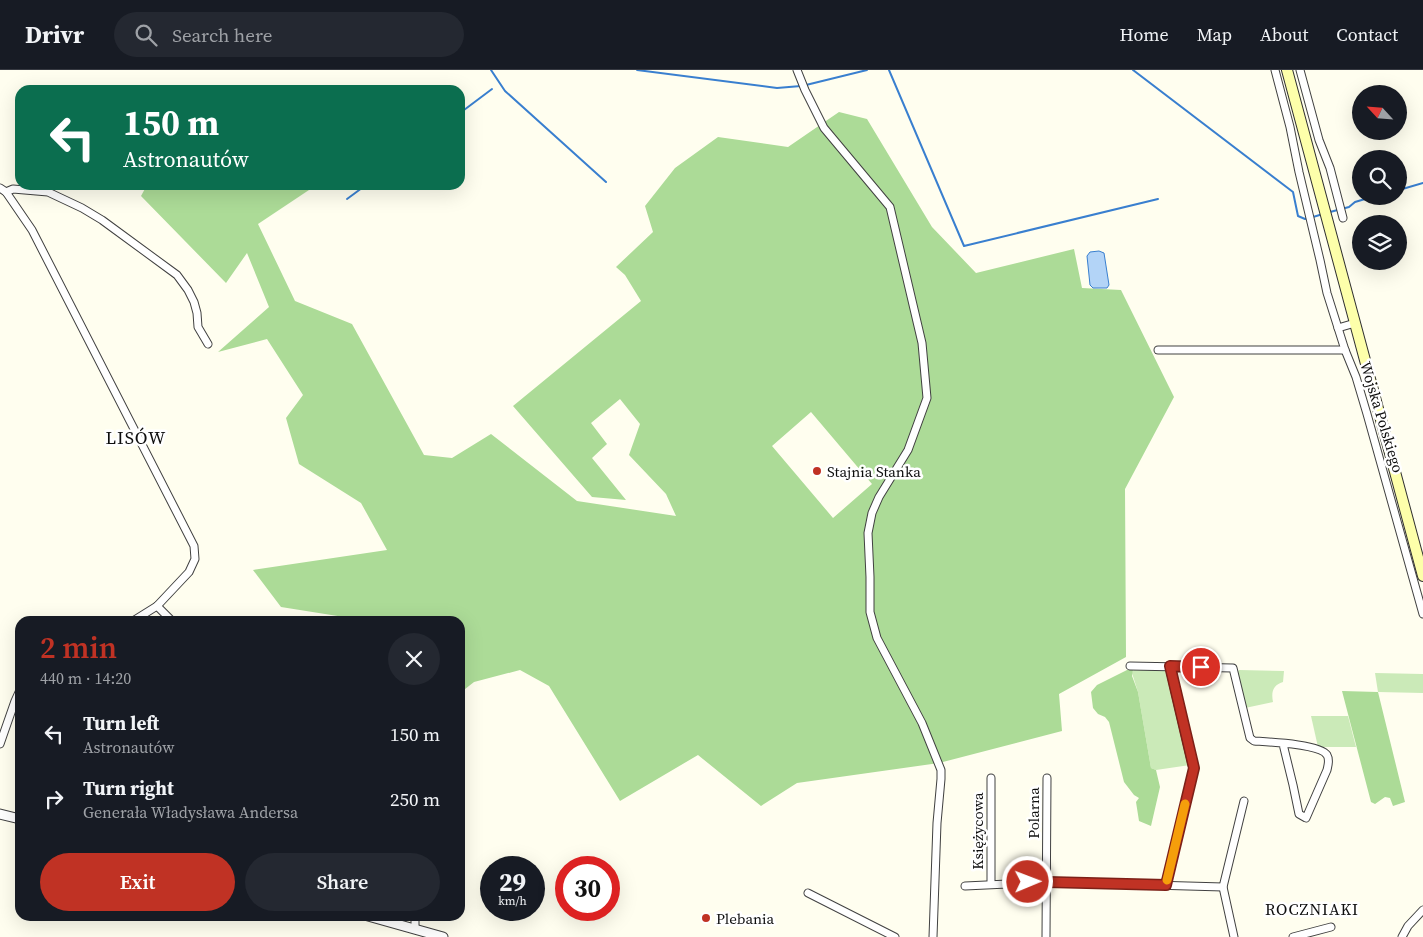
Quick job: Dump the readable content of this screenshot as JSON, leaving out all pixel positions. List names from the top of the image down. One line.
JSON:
{"streets":{"main road":["Wojska Polskiego"],"street":["Polarna","Księżycowa"]},"districts":["LISÓW","ROCZNIAKI"],"places":["Stajnia Stanka","Plebania"],"north":"top left","page":{"header":"Drivr","search":"Search here","nav":["Home","Map","About","Contact"],"turn":["150 m","Astronautów"],"heading":["2 min","440 m · 14:20"],"list":[{"name":"Turn left","note":"Astronautów","value":"150 m"},{"name":"Turn right","note":"Generała Władysława Andersa","value":"250 m"}],"buttons":["Exit","Share"],"speed":"29 km/h","limit":"30"}}
